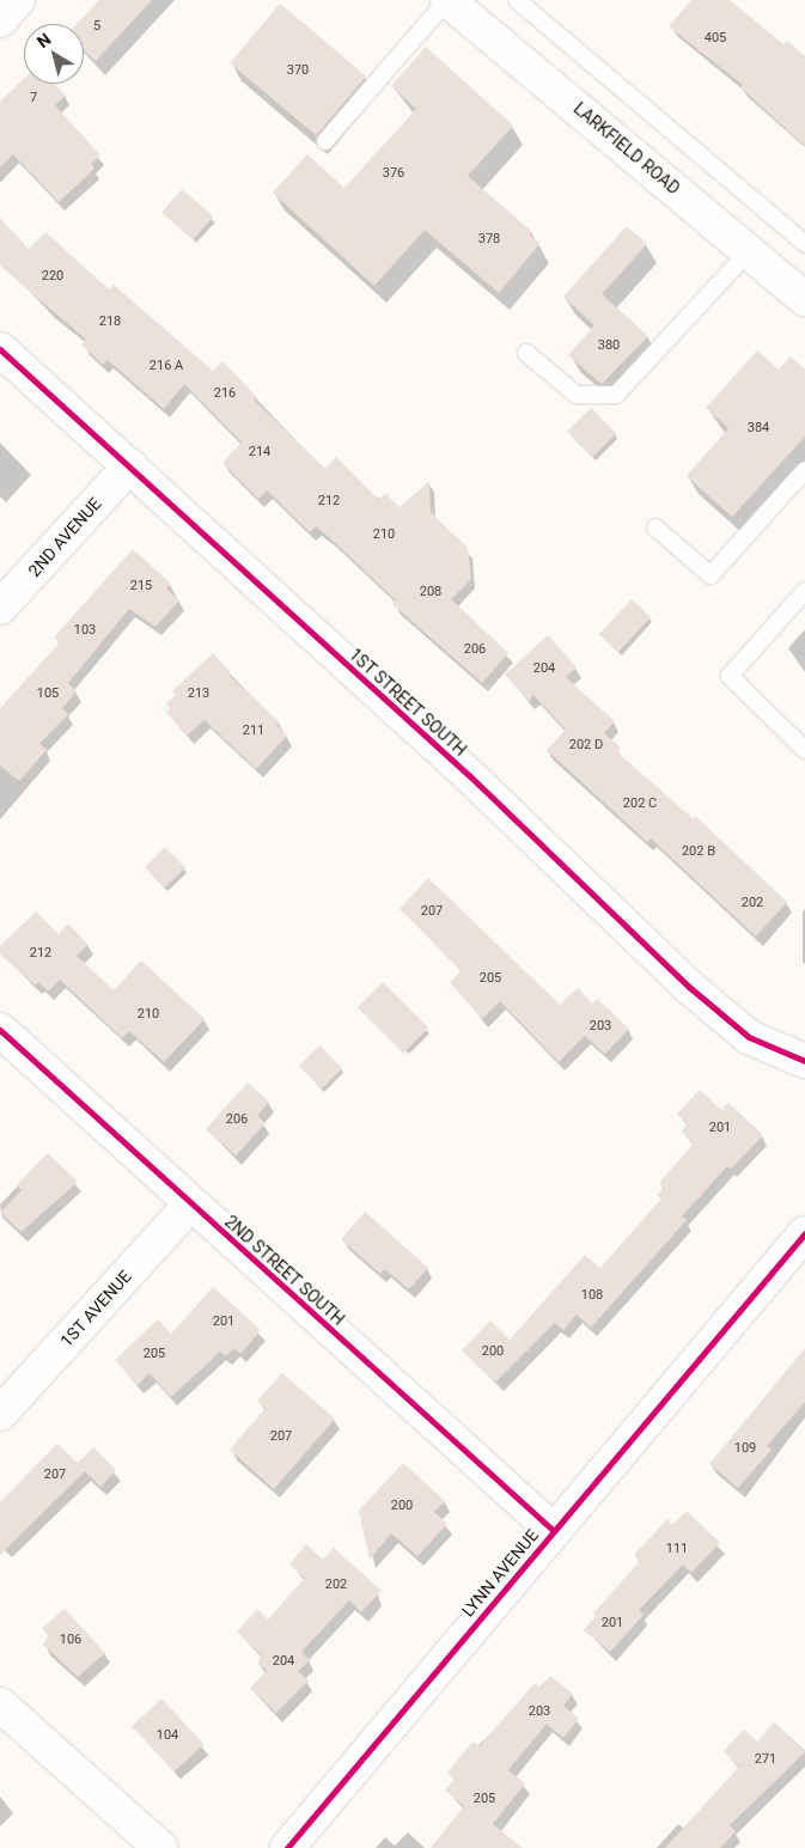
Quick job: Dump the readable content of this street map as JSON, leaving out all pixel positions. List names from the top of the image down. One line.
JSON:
{"streets":{"street":["LARKFIELD ROAD","2ND AVENUE","1ST STREET SOUTH","2ND STREET SOUTH","1ST AVENUE","LYNN AVENUE"]},"crossings":[["2ND AVENUE","1ST STREET SOUTH"],["2ND STREET SOUTH","1ST AVENUE"],["2ND STREET SOUTH","LYNN AVENUE"]],"house_numbers":["5","405","370","7","376","378","220","218","380","216 A","216","384","214","212","210","215","208","103","206","204","105","213","211","202 D","202 C","202 B","202","207","212","205","210","203","206","201","108","201","200","205","207","109","207","200","111","202","201","106","204","203","104","271","205"],"north":"top left"}
